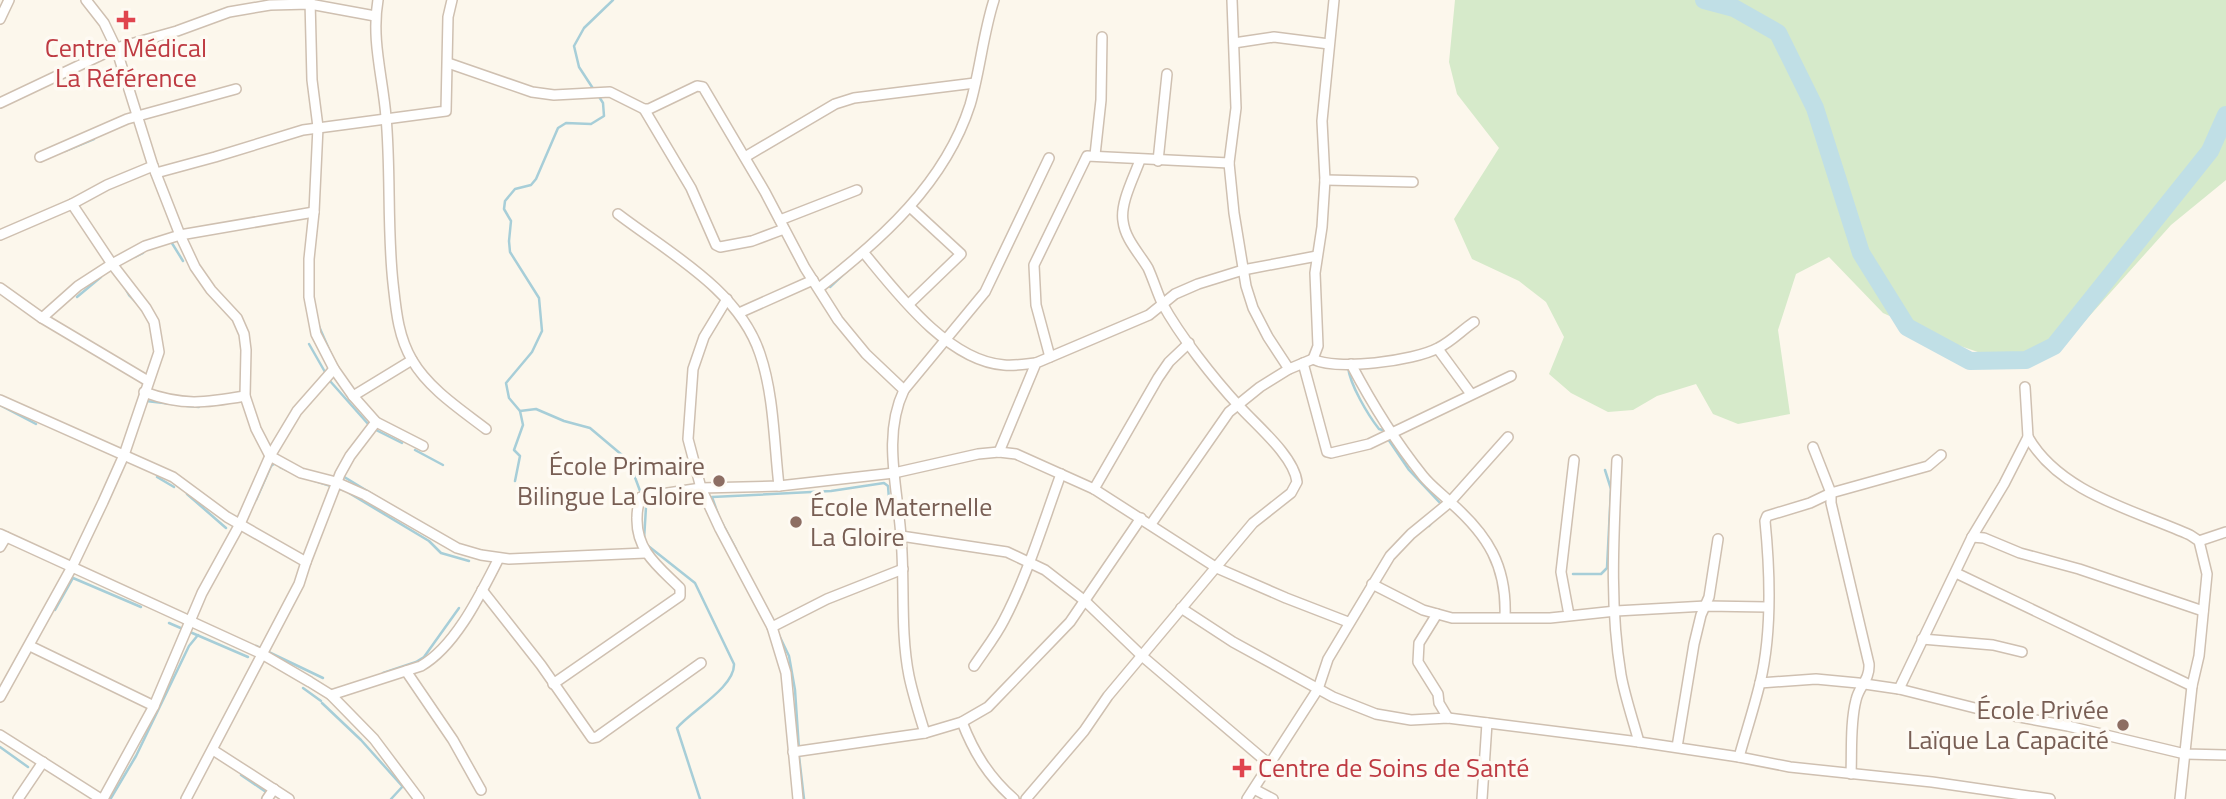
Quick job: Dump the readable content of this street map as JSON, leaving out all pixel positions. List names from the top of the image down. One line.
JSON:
{"places":{"health":["Centre Médical La Référence","Centre de Soins de Santé"],"other":["École Primaire Bilingue La Gloire","École Maternelle La Gloire","École Privée Laïque La Capacité"]}}
